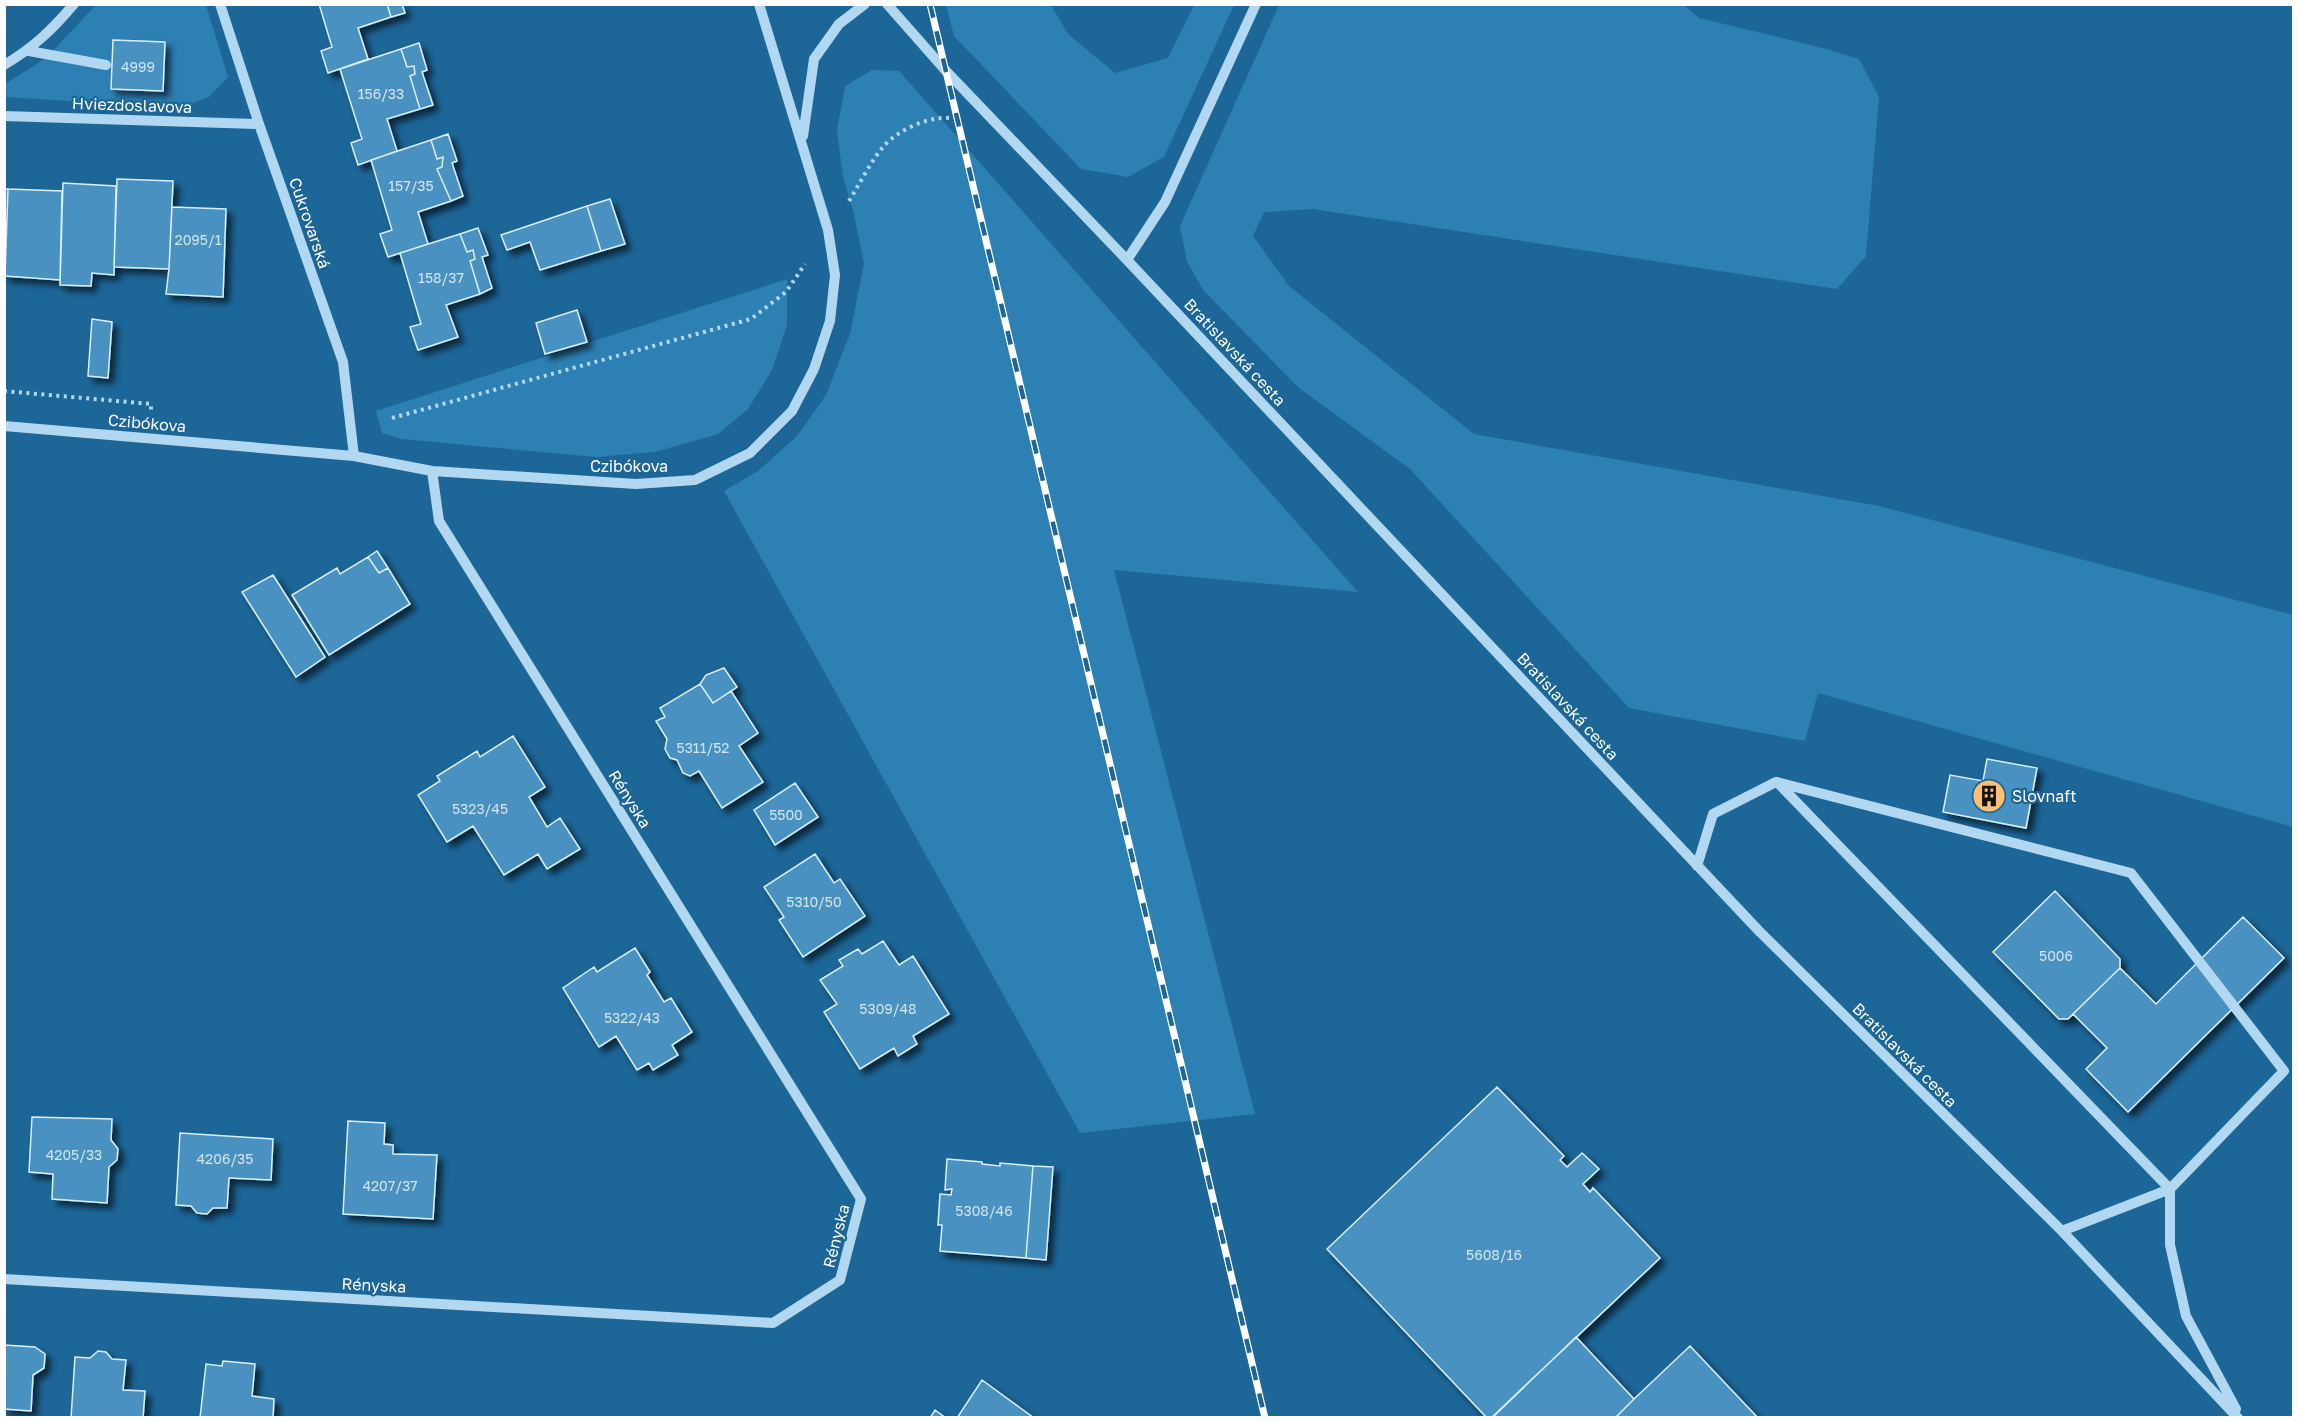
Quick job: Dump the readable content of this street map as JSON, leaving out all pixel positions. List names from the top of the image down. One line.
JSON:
{"streets":{"street":["Hviezdoslavova","Cukrovarská","Bratislavská cesta","Czibókova","Rényska"]},"crossings":[["Hviezdoslavova","Cukrovarská"],["Cukrovarská","Czibókova"],["Czibókova","Rényska"]],"places":{"building":["Slovnaft"]},"house_numbers":["4999","156/33","157/35","2095/1","158/37","5311/52","5323/45","5500","5310/50","5006","5309/48","5322/43","4205/33","4206/35","4207/37","5308/46","5608/16"]}
